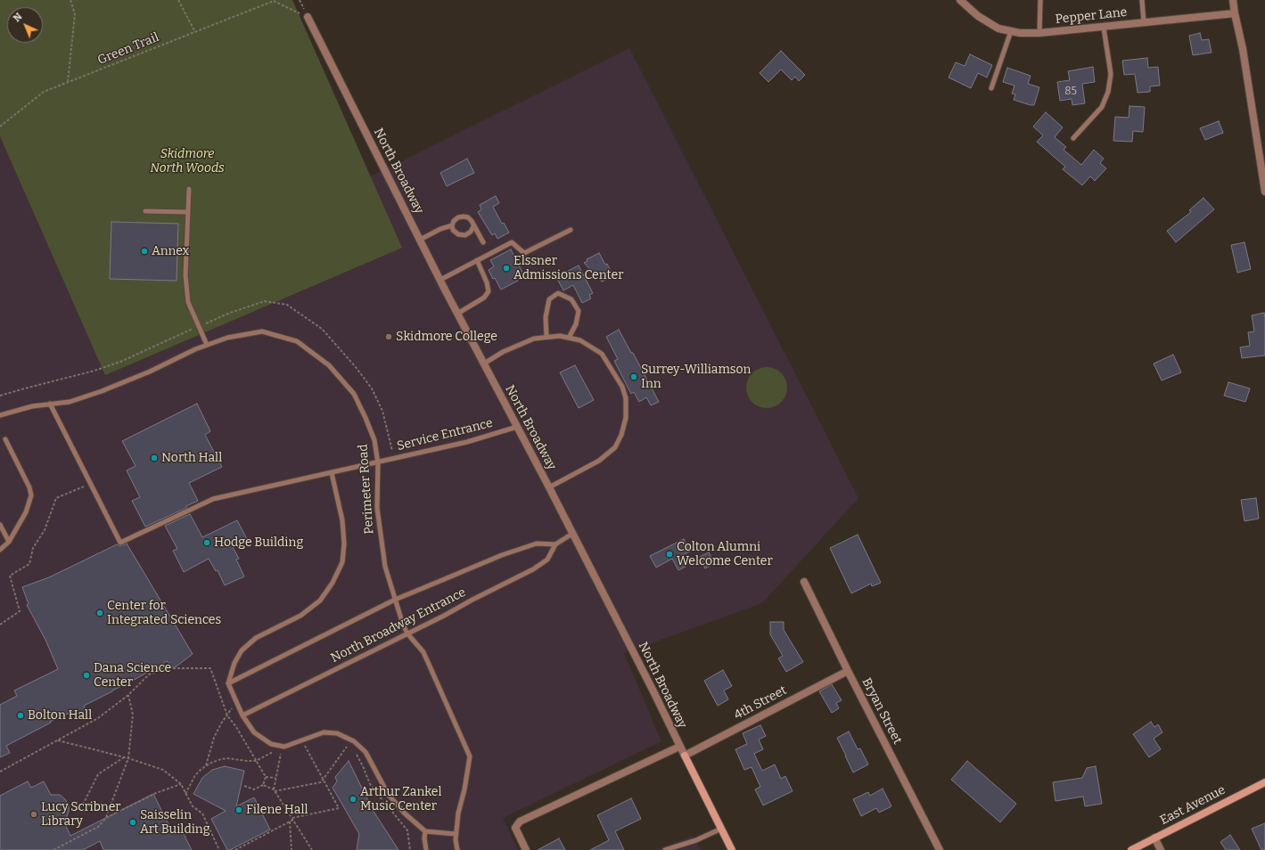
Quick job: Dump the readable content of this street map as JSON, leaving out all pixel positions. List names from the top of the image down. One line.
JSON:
{"streets":{"street":["Pepper Lane","North Broadway","4th Street","Bryan Street","East Avenue"],"lane":["Service Entrance","Perimeter Road","North Broadway Entrance"],"path":["Green Trail"]},"crossings":[["Green Trail","North Broadway"],["North Broadway","Service Entrance"],["North Broadway","North Broadway Entrance"],["North Broadway","4th Street"],["Service Entrance","Perimeter Road"],["Perimeter Road","North Broadway Entrance"],["4th Street","Bryan Street"]],"parks":["Skidmore North Woods"],"places":["Annex","Elssner Admissions Center","Skidmore College","Surrey-Williamson Inn","North Hall","Hodge Building","Colton Alumni Welcome Center","Center for Integrated Sciences","Dana Science Center","Bolton Hall","Arthur Zankel Music Center","Filene Hall","Lucy Scribner Library","Saisselin Art Building"],"house_numbers":["85"],"north":"top left"}
